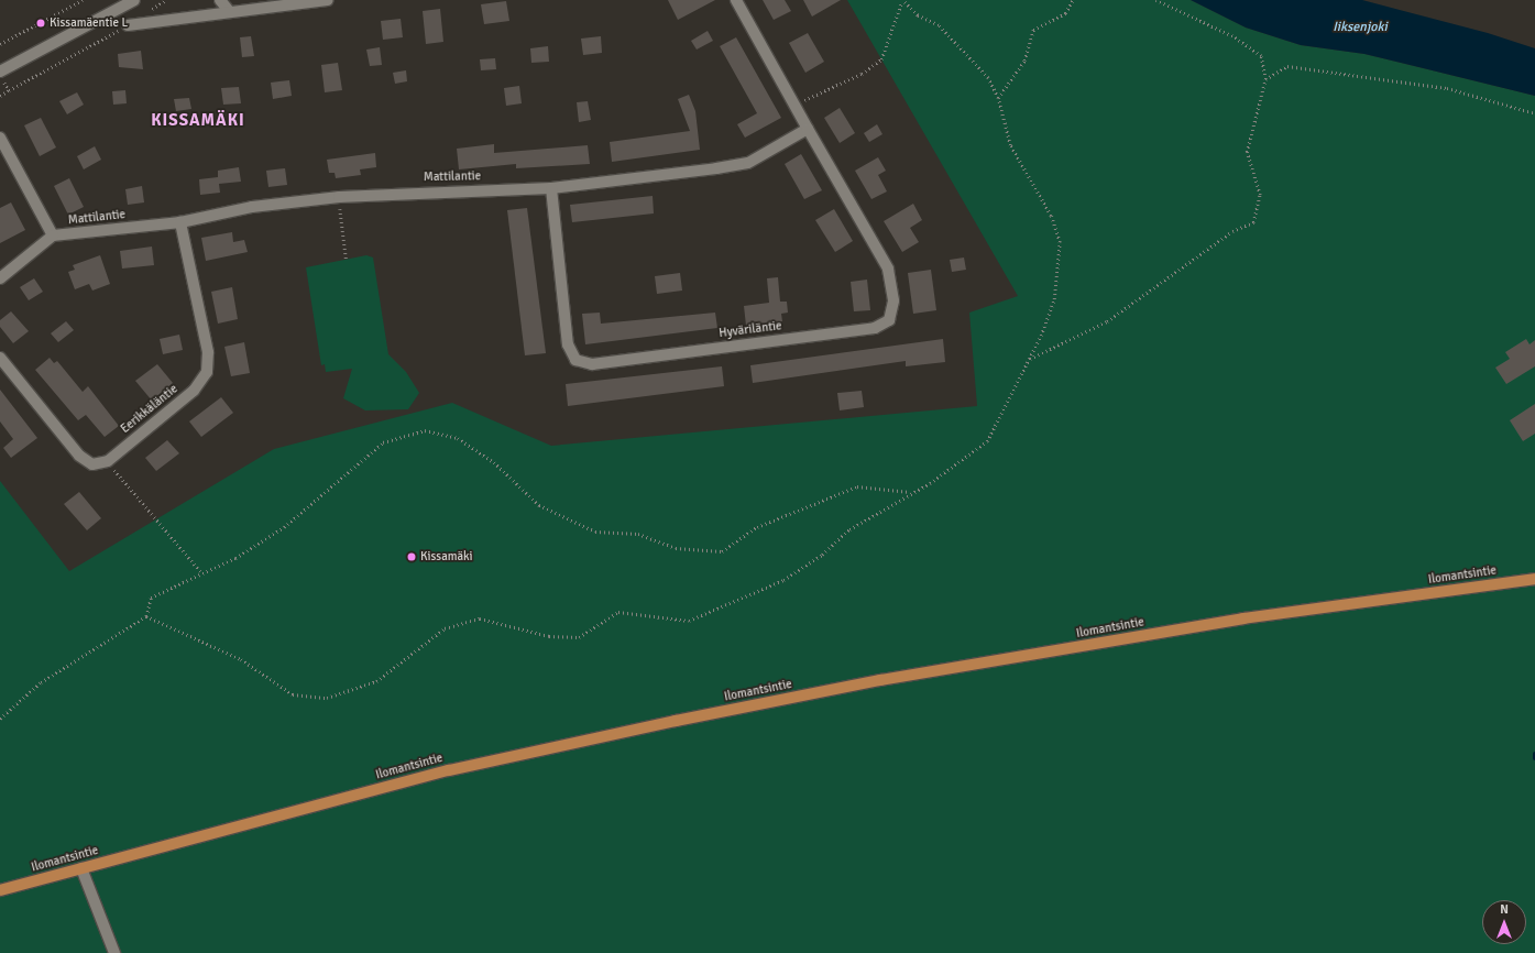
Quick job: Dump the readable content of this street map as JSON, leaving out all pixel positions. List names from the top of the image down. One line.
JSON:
{"streets":{"main road":["Ilomantsintie"],"street":["Mattilantie","Hyväriläntie","Eerikkäläntie"]},"crossings":[["Mattilantie","Hyväriläntie"],["Mattilantie","Eerikkäläntie"]],"districts":["KISSAMÄKI"],"water":["Iiksenjoki"],"places":["Kissamäentie L","Kissamäki"],"north":"top"}
